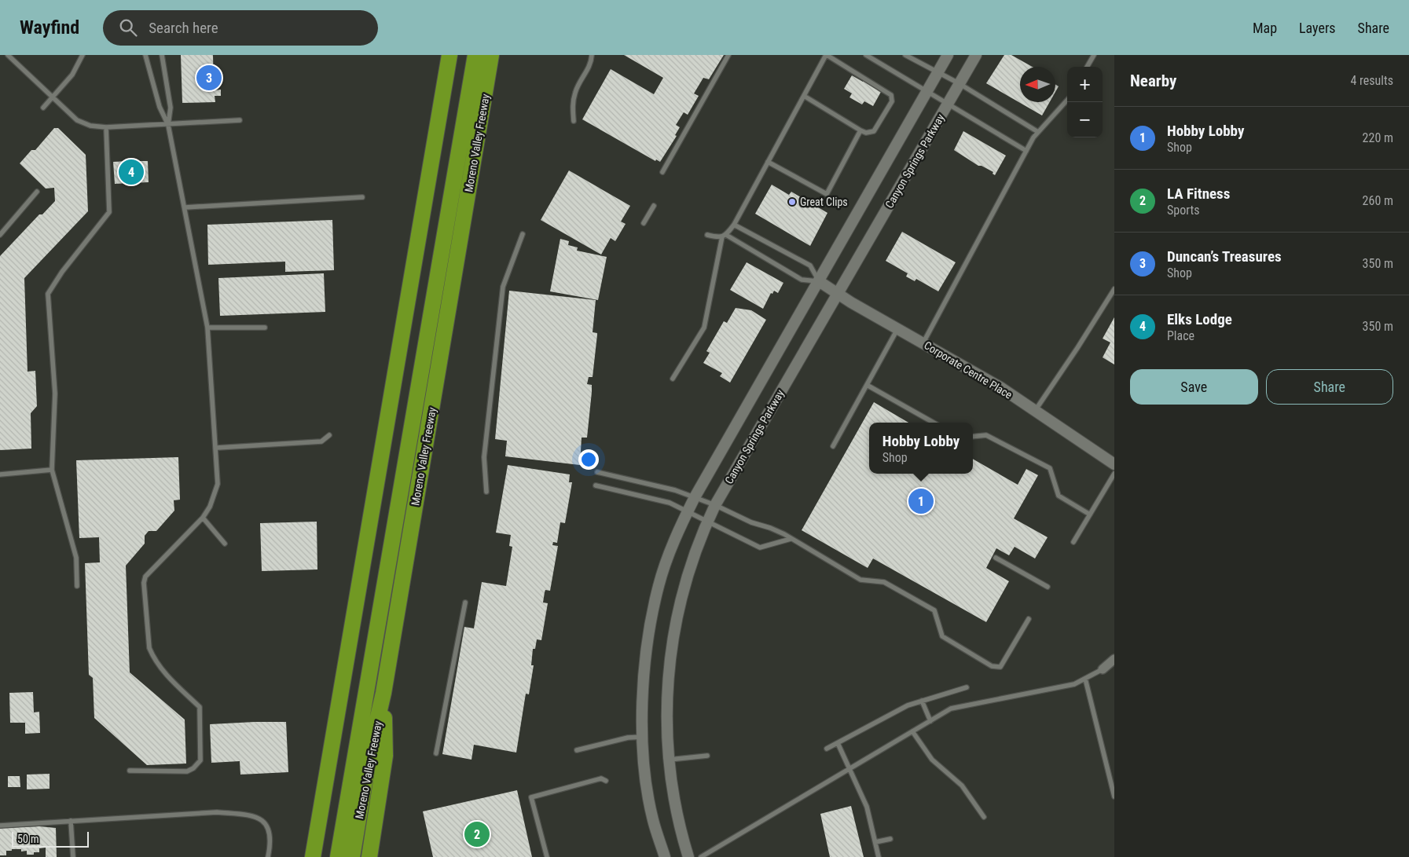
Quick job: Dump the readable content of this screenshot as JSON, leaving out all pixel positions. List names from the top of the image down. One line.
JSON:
{"streets":{"highway":["Moreno Valley Freeway"],"street":["Canyon Springs Parkway","Corporate Centre Place"]},"crossings":[["Canyon Springs Parkway","Corporate Centre Place"]],"places":["Great Clips"],"scale_bar":"50 m","north":"left","page":{"header":"Wayfind","search":"Search here","nav":["Map","Layers","Share"],"heading":["Nearby","4 results"],"pins":["3","4","1","2"],"map_buttons":["+","−"],"list":[{"mark":"1","name":"Hobby Lobby","note":"Shop","value":"220 m"},{"mark":"2","name":"LA Fitness","note":"Sports","value":"260 m"},{"mark":"3","name":"Duncan’s Treasures","note":"Shop","value":"350 m"},{"mark":"4","name":"Elks Lodge","note":"Place","value":"350 m"}],"buttons":["Save","Share"],"popup":["Hobby Lobby","Shop"],"scale":"50 m"}}
